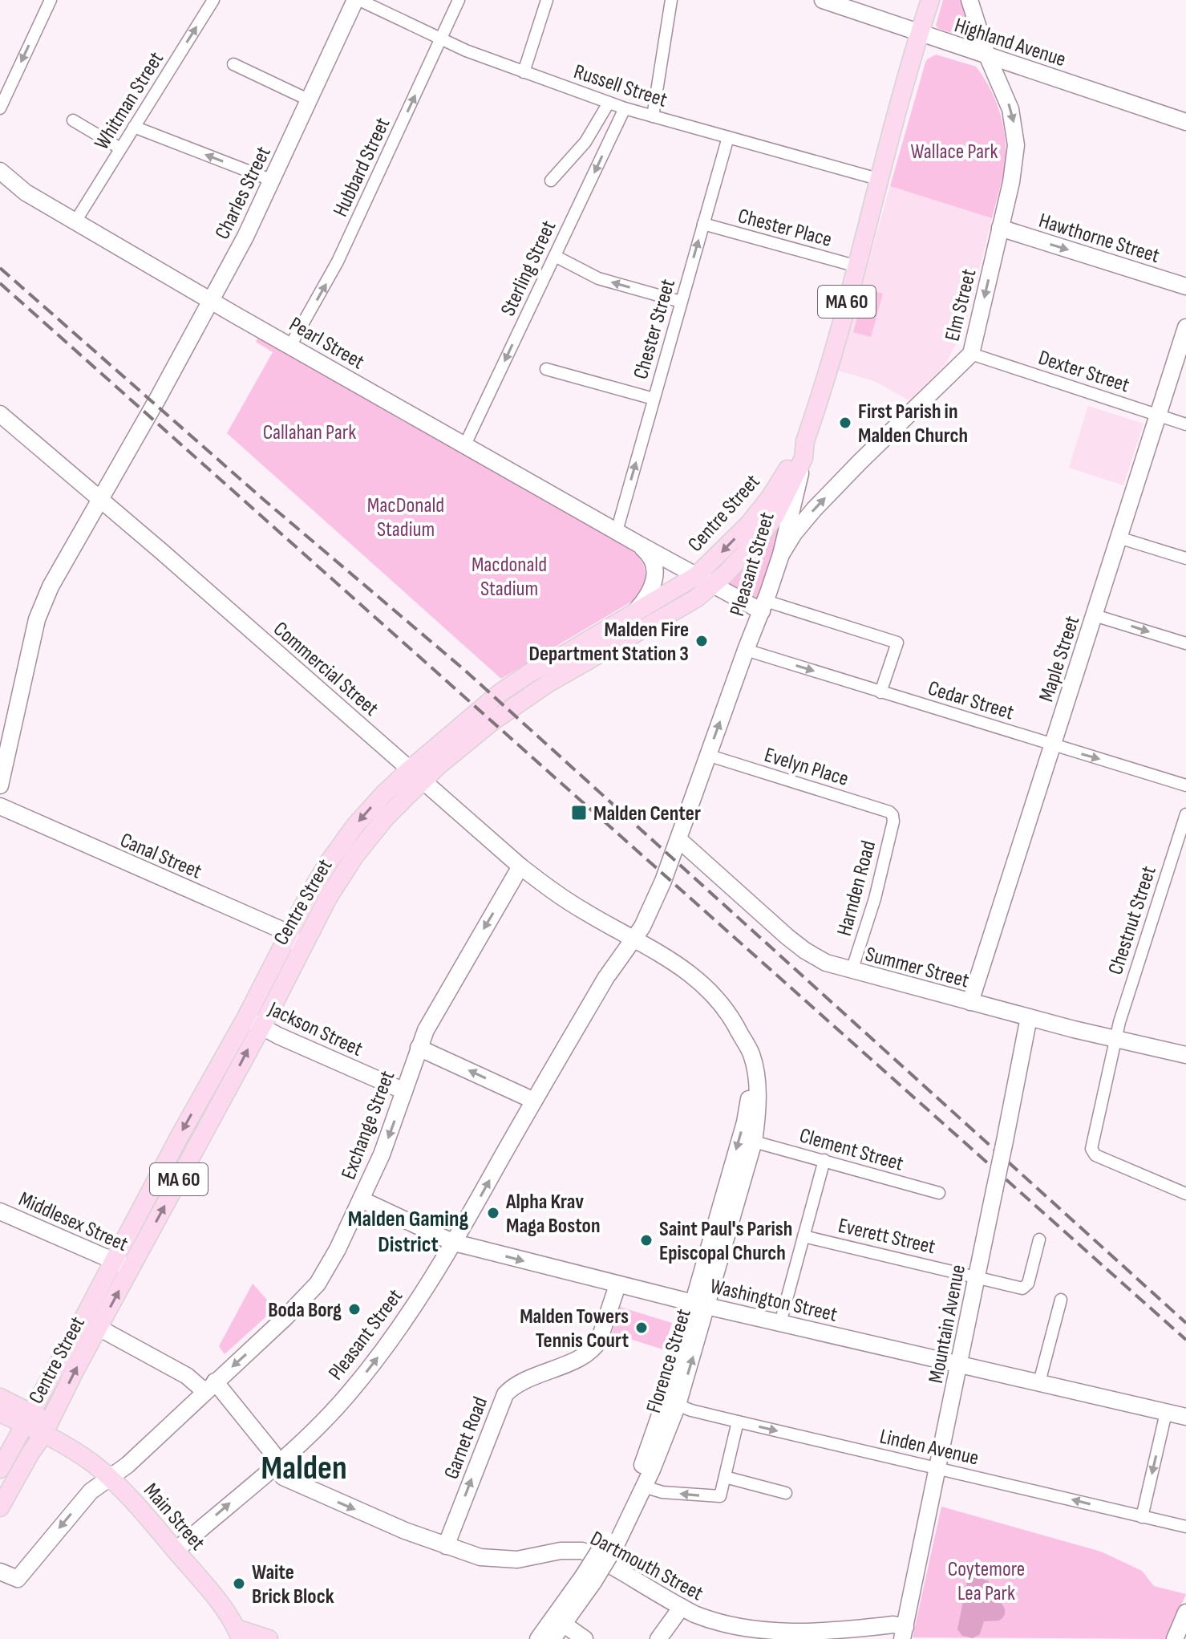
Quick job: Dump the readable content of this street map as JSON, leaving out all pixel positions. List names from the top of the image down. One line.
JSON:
{"streets":{"main road":["MA 60","Centre Street","Pleasant Street","Main Street"],"street":["Highland Avenue","Russell Street","Whitman Street","Hubbard Street","Charles Street","Chester Place","Hawthorne Street","Sterling Street","Elm Street","Chester Street","Pearl Street","Dexter Street","Maple Street","Commercial Street","Cedar Street","Evelyn Place","Canal Street","Harnden Road","Chestnut Street","Summer Street","Jackson Street","Exchange Street","Clement Street","Middlesex Street","Everett Street","Washington Street","Mountain Avenue","Florence Street","Garnet Road","Linden Avenue","Dartmouth Street"]},"crossings":[["Highland Avenue","Elm Street"],["Highland Avenue","Pleasant Street"],["Russell Street","Hubbard Street"],["Russell Street","Charles Street"],["Russell Street","Sterling Street"],["Russell Street","Chester Street"],["Russell Street","Pleasant Street"],["Whitman Street","Pearl Street"],["Hubbard Street","Pearl Street"],["Charles Street","Pearl Street"],["Charles Street","Commercial Street"],["Chester Place","Chester Street"],["Chester Place","Pleasant Street"],["Hawthorne Street","Elm Street"],["Sterling Street","Pearl Street"],["Elm Street","Dexter Street"],["Elm Street","Pleasant Street"],["Chester Street","Pearl Street"],["Pearl Street","Centre Street"],["Pearl Street","Pleasant Street"],["Dexter Street","Maple Street"],["Centre Street","Pleasant Street"],["Centre Street","Commercial Street"],["Centre Street","Canal Street"],["Centre Street","Jackson Street"],["Centre Street","Middlesex Street"],["Centre Street","Main Street"],["Pleasant Street","Commercial Street"],["Pleasant Street","Cedar Street"],["Pleasant Street","Evelyn Place"],["Pleasant Street","Summer Street"],["Pleasant Street","Washington Street"],["Pleasant Street","Florence Street"],["Pleasant Street","Main Street"],["Pleasant Street","Dartmouth Street"],["Maple Street","Cedar Street"],["Maple Street","Summer Street"],["Commercial Street","Exchange Street"],["Commercial Street","Florence Street"],["Evelyn Place","Harnden Road"],["Harnden Road","Summer Street"],["Chestnut Street","Summer Street"],["Summer Street","Mountain Avenue"],["Jackson Street","Exchange Street"],["Exchange Street","Washington Street"],["Exchange Street","Main Street"],["Clement Street","Florence Street"],["Everett Street","Mountain Avenue"],["Washington Street","Mountain Avenue"],["Washington Street","Florence Street"],["Washington Street","Garnet Road"],["Mountain Avenue","Linden Avenue"],["Mountain Avenue","Dartmouth Street"],["Florence Street","Linden Avenue"],["Garnet Road","Dartmouth Street"]],"one_way":["Whitman Street","Hubbard Street","Hawthorne Street","Sterling Street","Chester Street","Pleasant Street","Cedar Street","Exchange Street","Garnet Road"],"districts":["Malden Gaming District","Malden"],"parks":["Wallace Park","Callahan Park","MacDonald Stadium","Macdonald Stadium","Coytemore Lea Park"],"places":{"other":["First Parish in Malden Church","Malden Fire Department Station 3","Alpha Krav Maga Boston","Saint Paul's Parish Episcopal Church","Boda Borg","Malden Towers Tennis Court","Waite Brick Block"],"transit":["Malden Center"]}}
